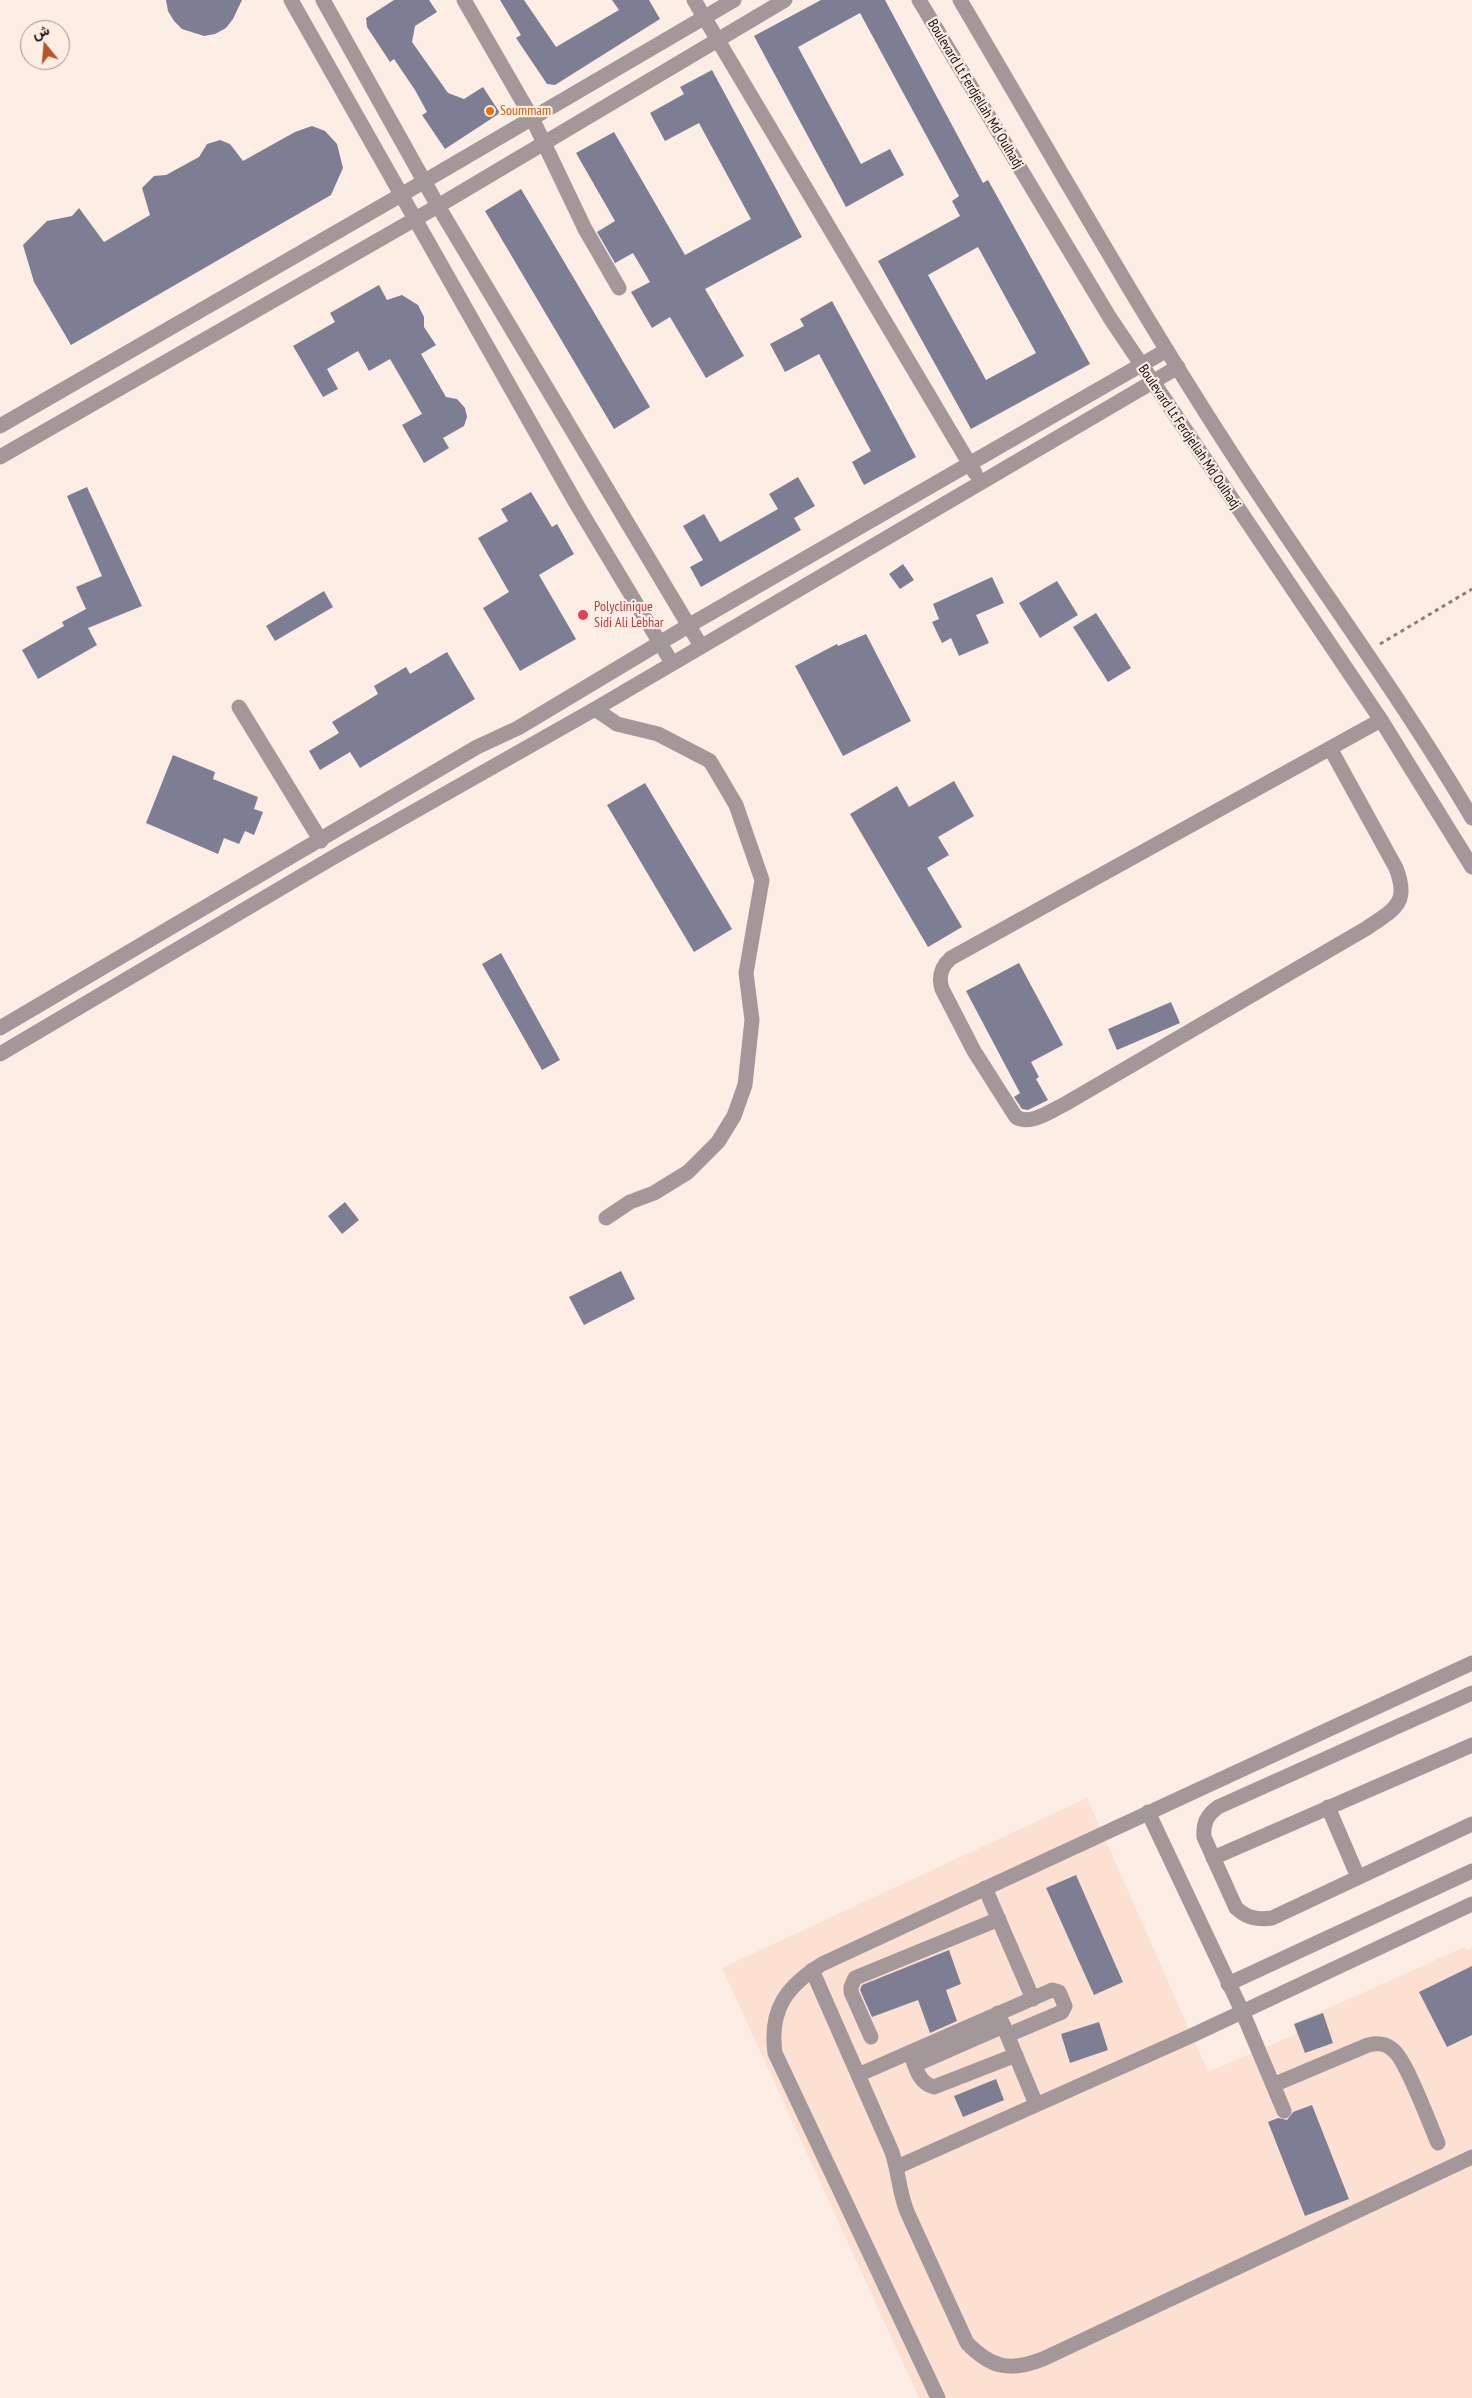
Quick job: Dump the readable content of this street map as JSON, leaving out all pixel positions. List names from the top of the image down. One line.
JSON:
{"streets":{"street":["Boulevard Lt Ferdjellah Md Oulhadj"]},"places":["Soummam","Polyclinique Sidi Ali Lebhar"],"north":"top"}
